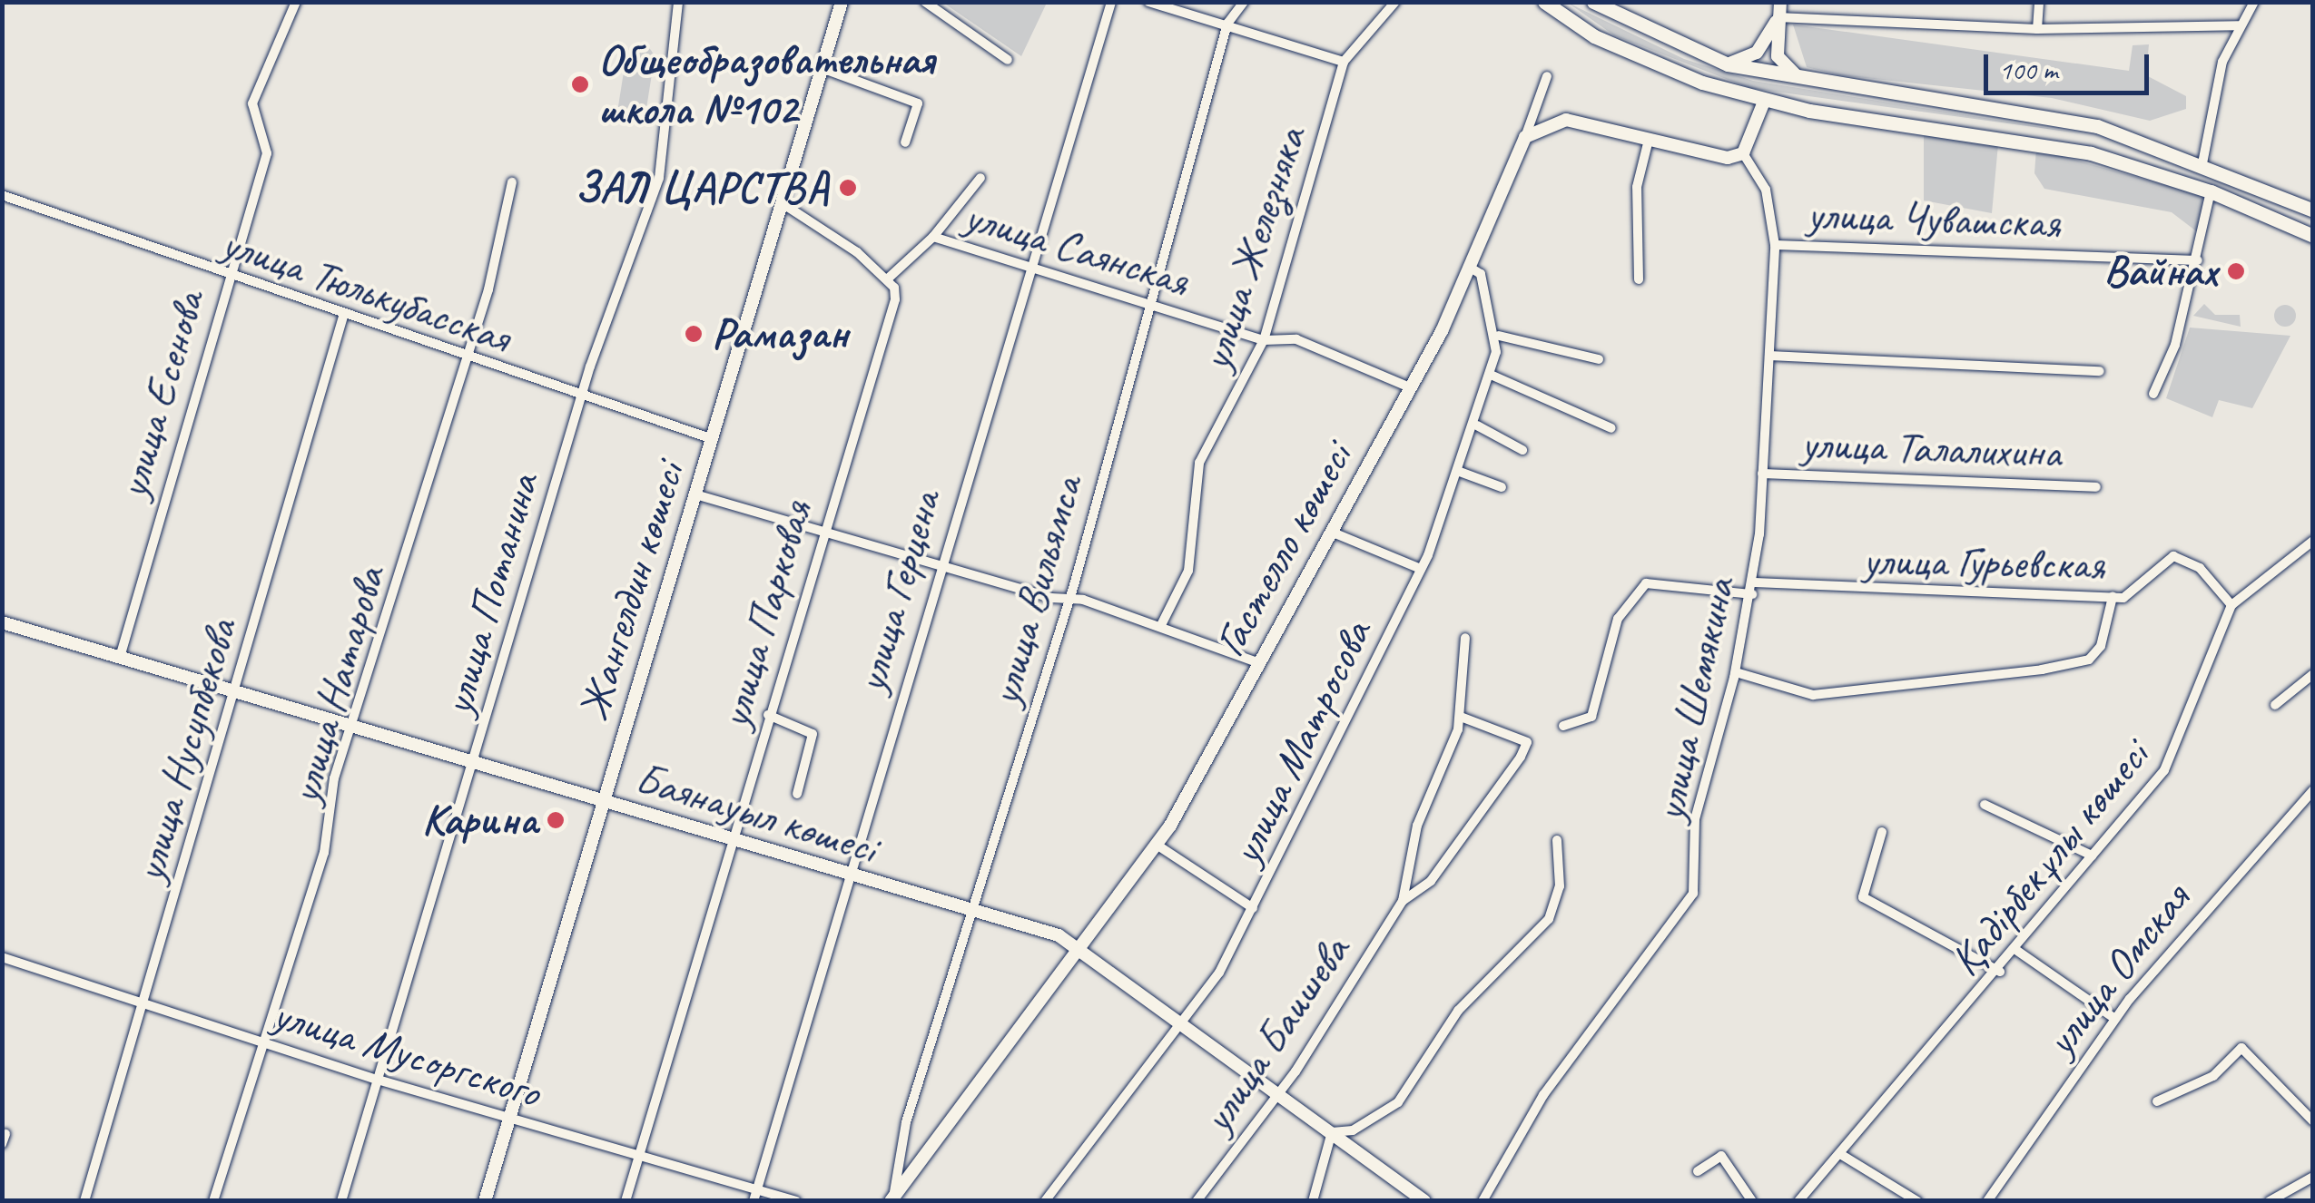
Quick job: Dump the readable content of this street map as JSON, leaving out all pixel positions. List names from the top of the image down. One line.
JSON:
{"streets":{"street":["улица Чувашская","улица Саянская","улица Железняка","улица Тюлькубасская","улица Есенова","улица Талалихина","Гастелло көшесі","улица Гурьевская","улица Вильямса","Жангелдин көшесі","улица Герцена","улица Потанина","улица Парковая","улица Натарова","улица Шемякина","улица Матросова","улица Нусупбекова","Баянауыл көшесі","Қадірбекұлы көшесі","улица Омская","улица Баишева","улица Мусоргского"]},"crossings":[["улица Чувашская","улица Шемякина"],["улица Саянская","улица Железняка"],["улица Саянская","Гастелло көшесі"],["улица Саянская","улица Вильямса"],["улица Саянская","улица Герцена"],["улица Саянская","улица Парковая"],["улица Тюлькубасская","улица Есенова"],["улица Тюлькубасская","Жангелдин көшесі"],["улица Тюлькубасская","улица Потанина"],["улица Тюлькубасская","улица Натарова"],["улица Тюлькубасская","улица Нусупбекова"],["улица Есенова","Баянауыл көшесі"],["улица Талалихина","улица Шемякина"],["Гастелло көшесі","улица Вильямса"],["Гастелло көшесі","улица Матросова"],["Гастелло көшесі","Баянауыл көшесі"],["улица Гурьевская","улица Шемякина"],["улица Гурьевская","Қадірбекұлы көшесі"],["улица Вильямса","Баянауыл көшесі"],["Жангелдин көшесі","Баянауыл көшесі"],["Жангелдин көшесі","улица Мусоргского"],["улица Герцена","Баянауыл көшесі"],["улица Герцена","улица Мусоргского"],["улица Потанина","Баянауыл көшесі"],["улица Потанина","улица Мусоргского"],["улица Парковая","Баянауыл көшесі"],["улица Парковая","улица Мусоргского"],["улица Натарова","Баянауыл көшесі"],["улица Натарова","улица Мусоргского"],["улица Матросова","Баянауыл көшесі"],["улица Нусупбекова","Баянауыл көшесі"],["улица Нусупбекова","улица Мусоргского"],["Баянауыл көшесі","улица Баишева"]],"places":["Общеобразовательная школа №102","ЗАЛ ЦАРСТВА","Вайнах","Рамазан","Карина"],"scale_bar":"100 m"}
